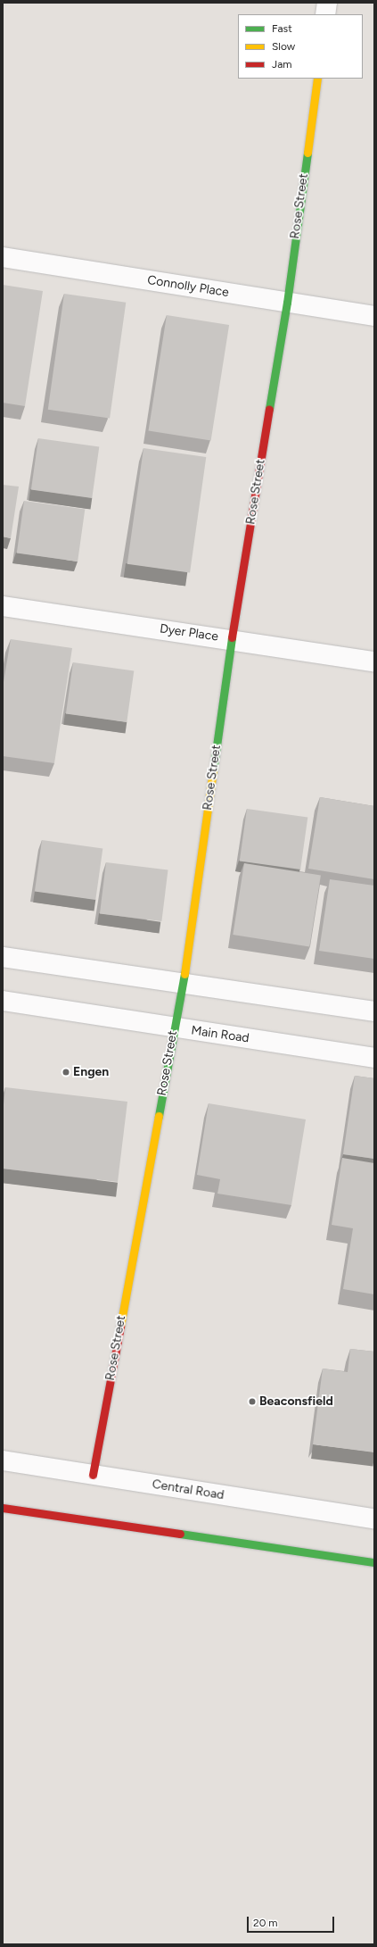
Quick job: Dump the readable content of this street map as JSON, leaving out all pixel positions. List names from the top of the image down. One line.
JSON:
{"streets":{"street":["Rose Street","Connolly Place","Dyer Place","Main Road","Central Road"]},"crossings":[["Rose Street","Connolly Place"],["Rose Street","Dyer Place"],["Rose Street","Main Road"],["Rose Street","Central Road"]],"places":["Engen","Beaconsfield"],"legend":["Fast","Slow","Jam"],"scale_bar":"20 m"}
